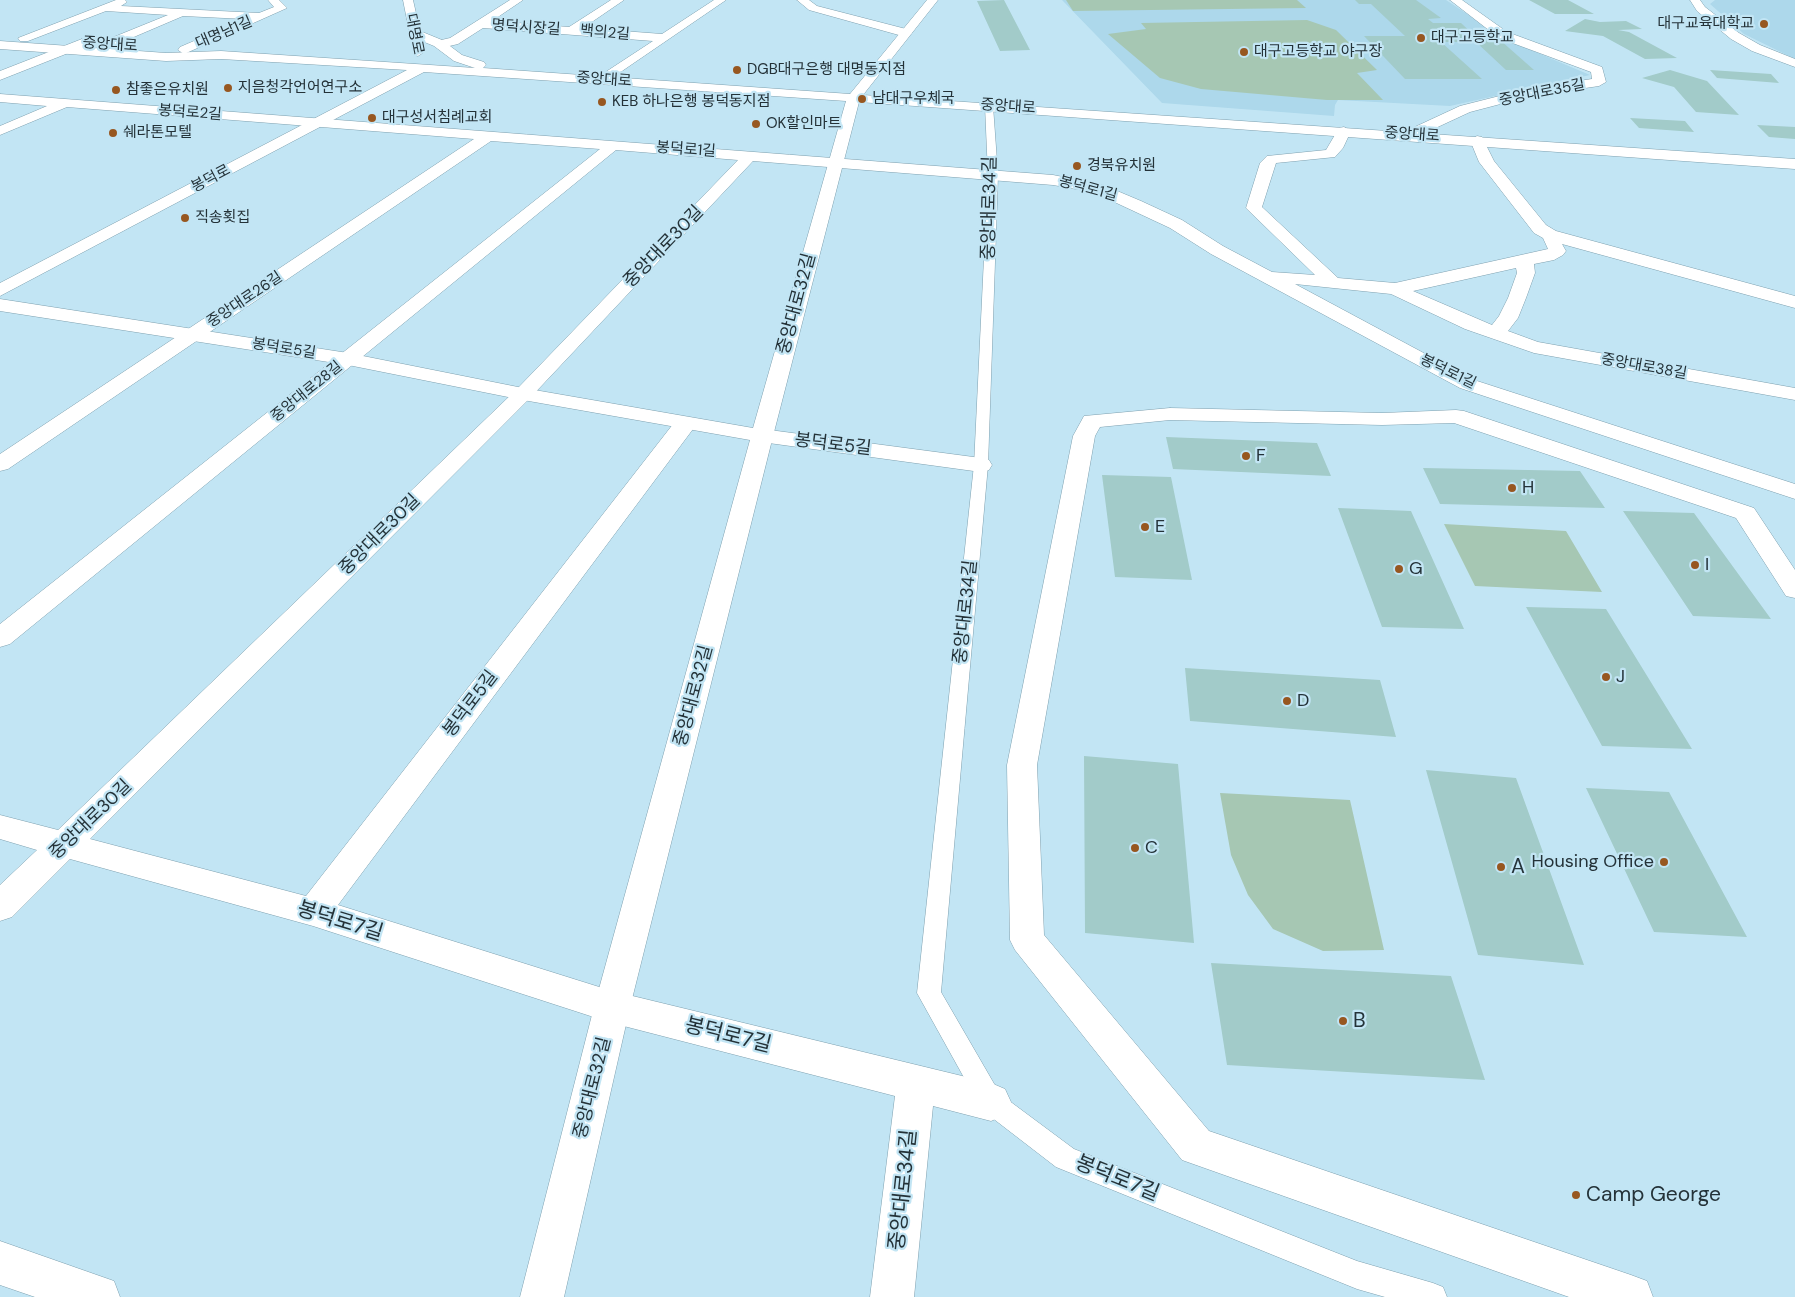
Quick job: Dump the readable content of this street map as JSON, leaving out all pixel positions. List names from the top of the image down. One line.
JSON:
{"streets":{"street":["명덕시장길","대명남1길","백의2길","대명로","중앙대로","중앙대로35길","봉덕로2길","봉덕로1길","봉덕로","중앙대로34길","중앙대로30길","중앙대로26길","중앙대로32길","봉덕로5길","중앙대로38길","중앙대로28길","봉덕로7길"]},"crossings":[["명덕시장길","백의2길"],["대명남1길","중앙대로"],["대명로","중앙대로"],["대명로","봉덕로"],["중앙대로","중앙대로35길"],["중앙대로","봉덕로"],["중앙대로","중앙대로34길"],["중앙대로","중앙대로32길"],["봉덕로2길","봉덕로1길"],["봉덕로2길","봉덕로"],["봉덕로1길","봉덕로"],["봉덕로1길","중앙대로34길"],["봉덕로1길","중앙대로30길"],["봉덕로1길","중앙대로26길"],["봉덕로1길","중앙대로32길"],["봉덕로1길","중앙대로38길"],["봉덕로1길","중앙대로28길"],["중앙대로34길","봉덕로5길"],["중앙대로34길","봉덕로7길"],["중앙대로30길","봉덕로5길"],["중앙대로30길","봉덕로7길"],["중앙대로26길","봉덕로5길"],["중앙대로32길","봉덕로5길"],["중앙대로32길","봉덕로7길"],["봉덕로5길","중앙대로28길"],["봉덕로5길","봉덕로7길"]],"places":["대구교육대학교","대구고등학교","대구고등학교 야구장","DGB대구은행 대명동지점","지음청각언어연구소","참좋은유치원","남대구우체국","KEB 하나은행 봉덕동지점","대구성서침례교회","OK할인마트","쉐라톤모텔","경북유치원","직송횟집","F","H","E","I","G","J","D","C","Housing Office","A","B","Camp George"]}
